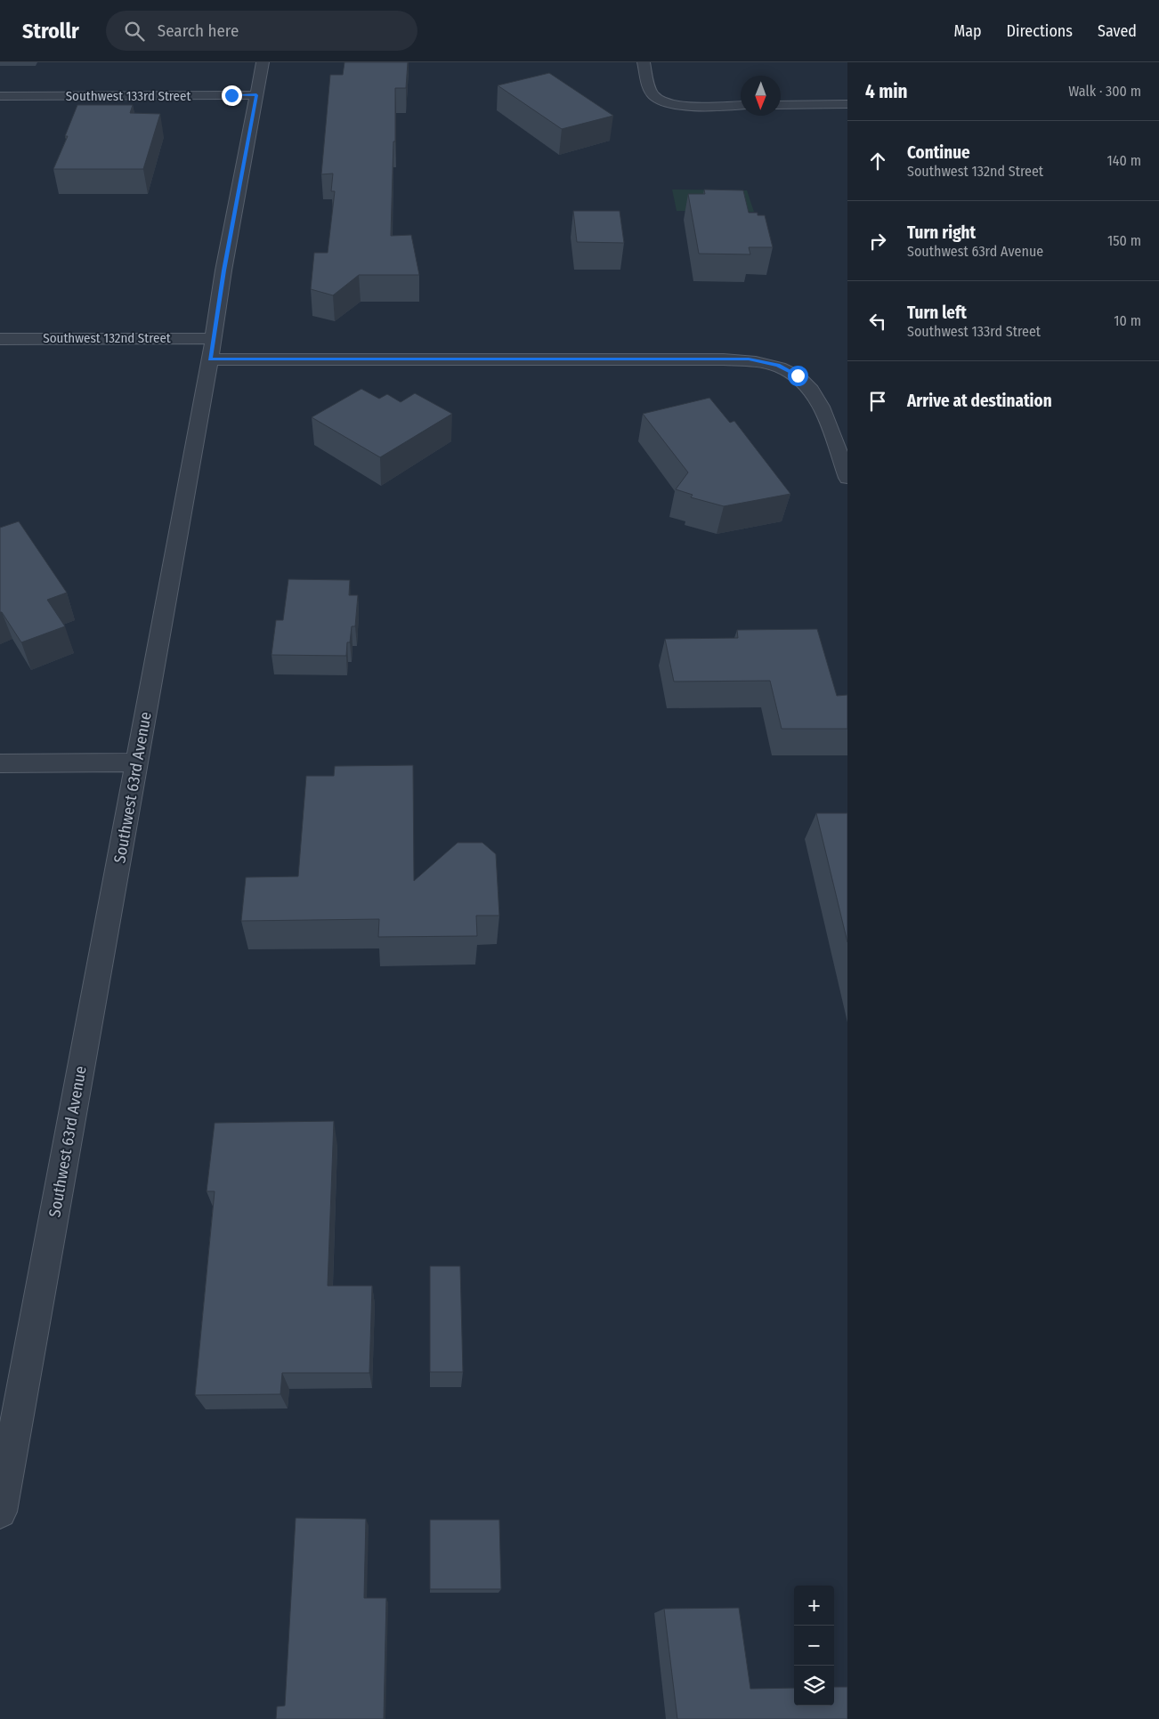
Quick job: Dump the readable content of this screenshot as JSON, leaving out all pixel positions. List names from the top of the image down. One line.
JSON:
{"streets":{"street":["Southwest 133rd Street","Southwest 132nd Street","Southwest 63rd Avenue"]},"crossings":[["Southwest 133rd Street","Southwest 63rd Avenue"],["Southwest 132nd Street","Southwest 63rd Avenue"]],"north":"bottom","page":{"header":"Strollr","search":"Search here","nav":["Map","Directions","Saved"],"heading":["4 min","Walk · 300 m"],"list":[["Continue","Southwest 132nd Street","140 m"],["Turn right","Southwest 63rd Avenue","150 m"],["Turn left","Southwest 133rd Street","10 m"],"Arrive at destination"],"map_buttons":["+","−"]}}
